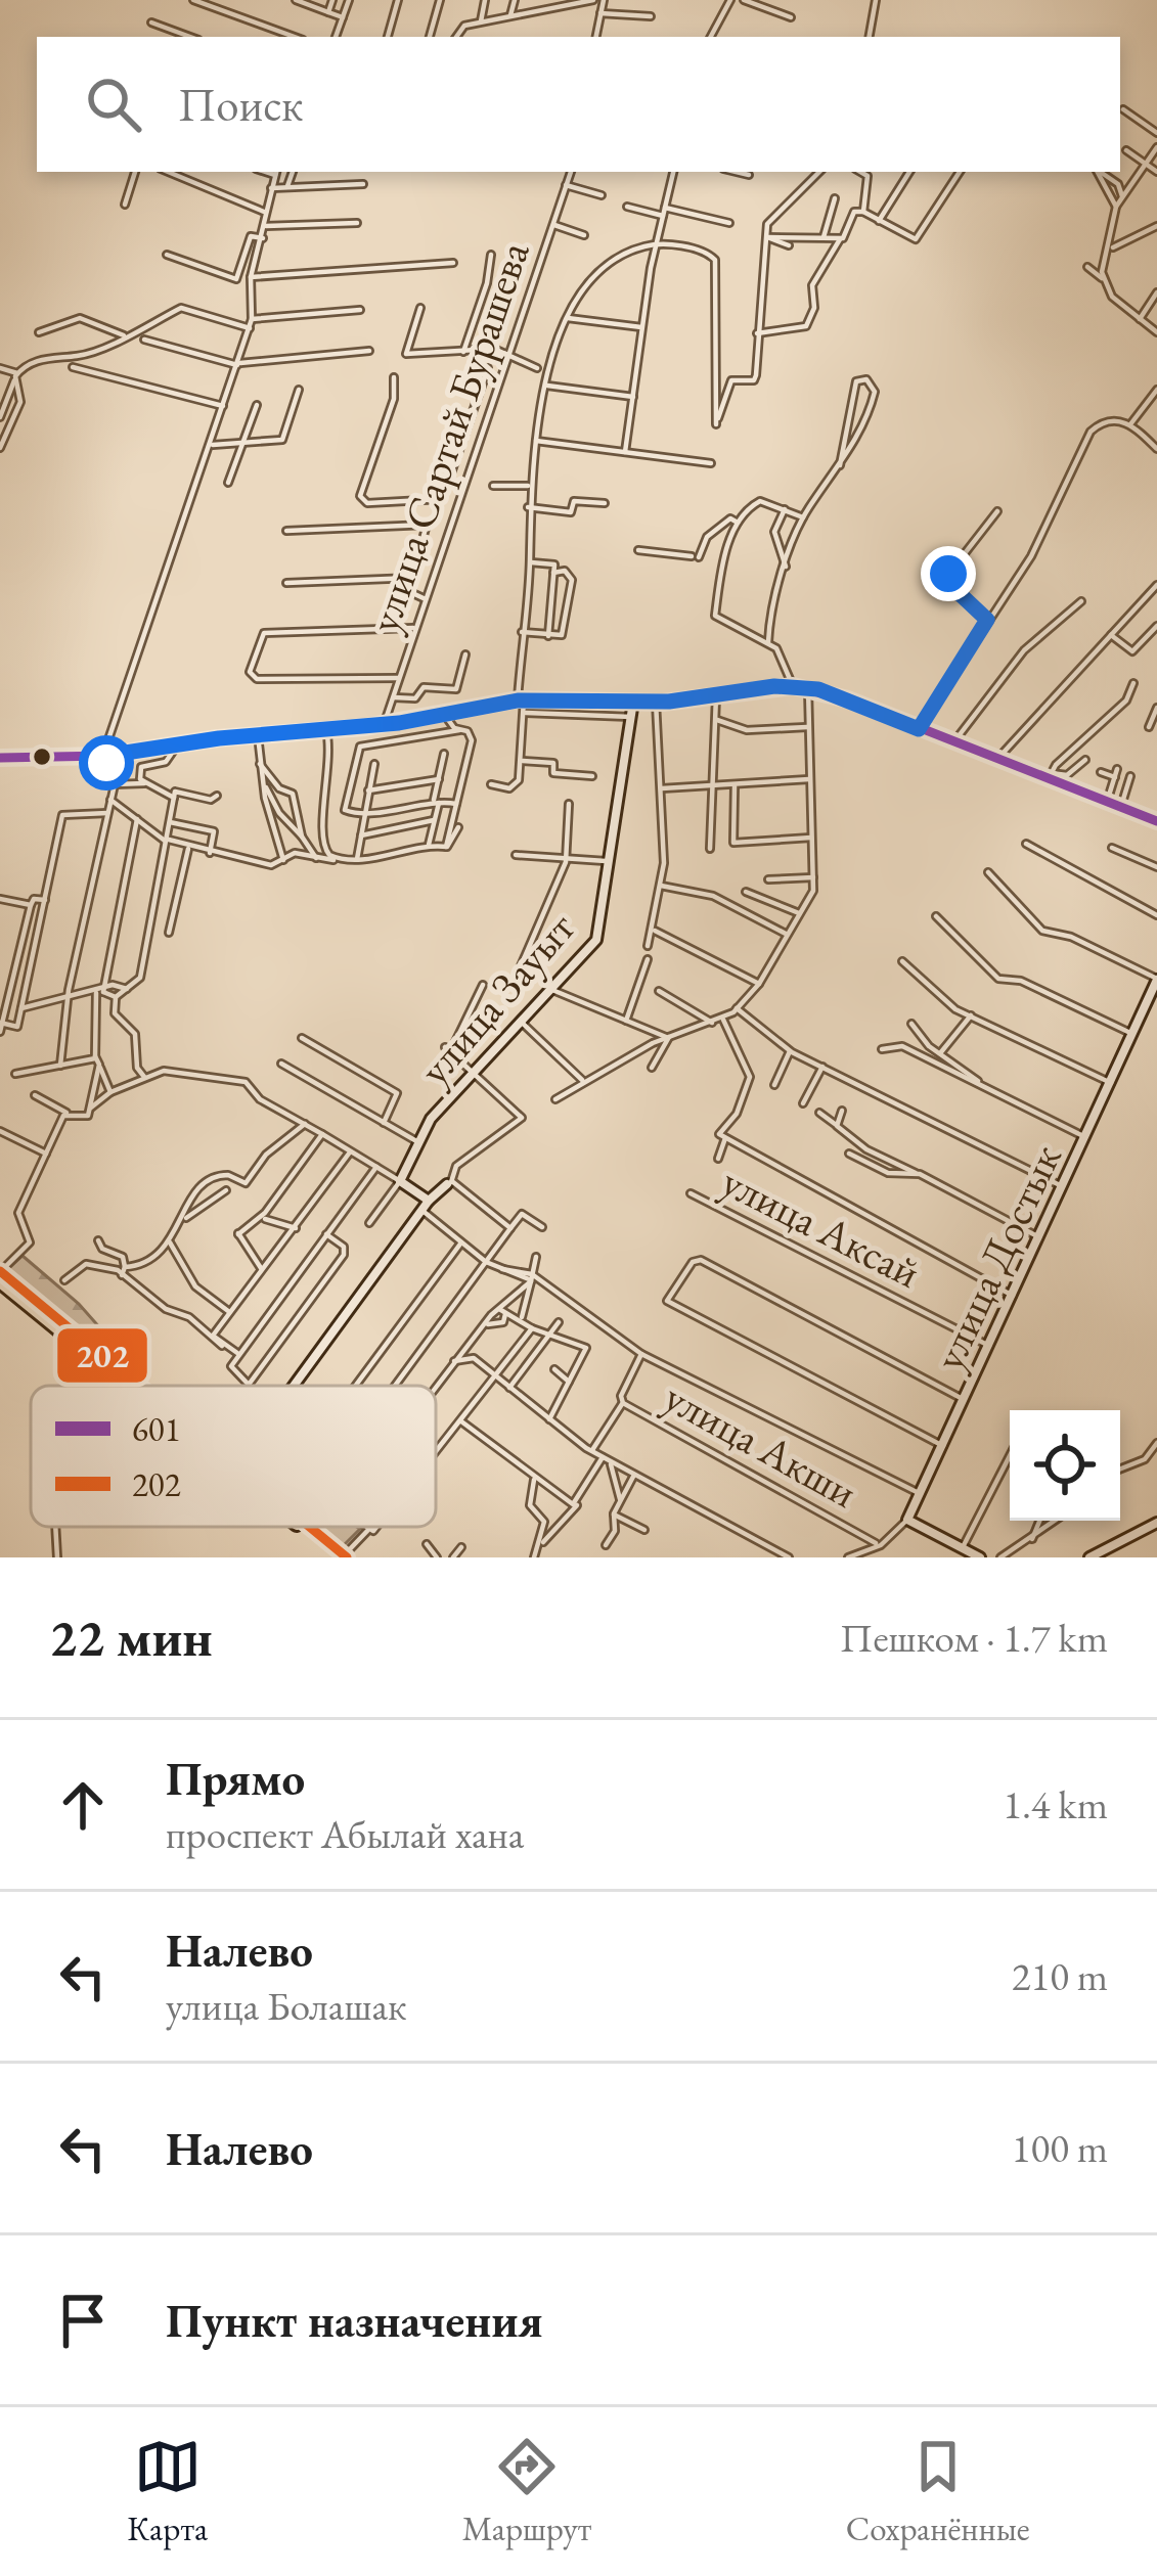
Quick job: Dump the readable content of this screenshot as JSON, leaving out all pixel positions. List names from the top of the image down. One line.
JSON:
{"streets":{"street":["улица Сартай Бурашева","улица Зауыт","улица Аксай","улица Достык","улица Акши"]},"crossings":[["улица Аксай","улица Достык"],["улица Достык","улица Акши"]],"lines":["transit line 601","transit line 202"],"legend":["601","202"],"page":{"search":"Поиск","heading":["22 мин","Пешком · 1.7 km"],"list":[["Прямо","проспект Абылай хана","1.4 km"],["Налево","улица Болашак","210 m"],["Налево","100 m"],"Пункт назначения"],"nav":["Карта","Маршрут","Сохранённые"]}}
